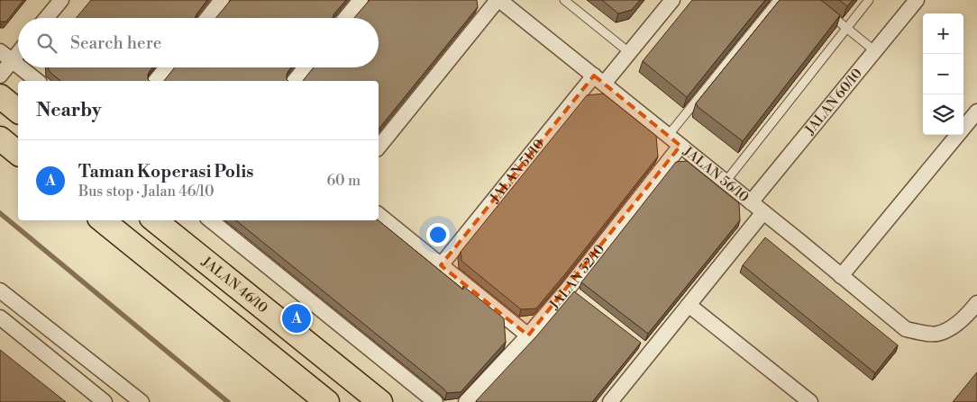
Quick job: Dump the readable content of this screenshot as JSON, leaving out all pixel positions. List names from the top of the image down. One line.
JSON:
{"streets":{"main road":["JALAN 46/10"],"street":["JALAN 60/10","JALAN 51/10","JALAN 56/10","JALAN 52/10"]},"crossings":[["JALAN 60/10","JALAN 56/10"],["JALAN 51/10","JALAN 56/10"],["JALAN 56/10","JALAN 52/10"]],"page":{"map_buttons":["+","−"],"search":"Search here","heading":"Nearby","list":[{"mark":"A","name":"Taman Koperasi Polis","note":"Bus stop · Jalan 46/10","value":"60 m"}],"pins":"A"}}
